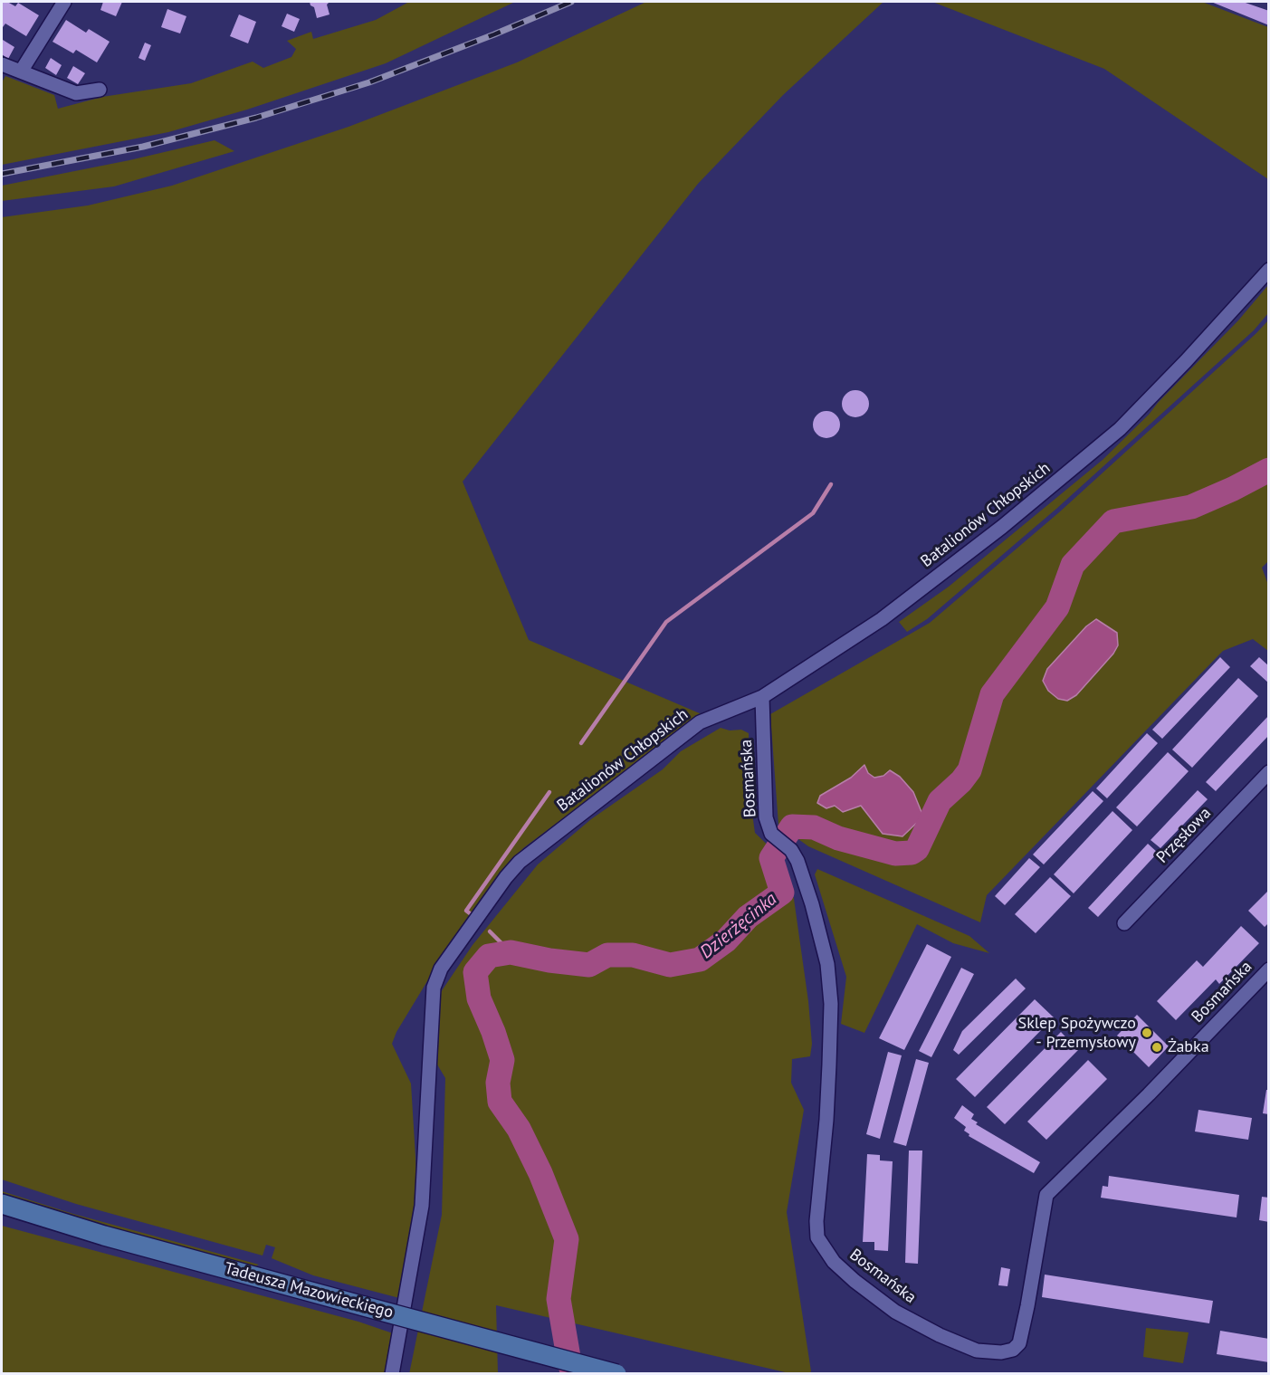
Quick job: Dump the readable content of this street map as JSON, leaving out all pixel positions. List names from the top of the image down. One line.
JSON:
{"streets":{"main road":["Tadeusza Mazowieckiego"],"street":["Batalionów Chłopskich","Bosmańska","Przęsłowa"]},"crossings":[["Batalionów Chłopskich","Bosmańska"]],"water":["Dzierżęcinka"],"places":["Sklep Spożywczo - Przemysłowy","Żabka"]}
